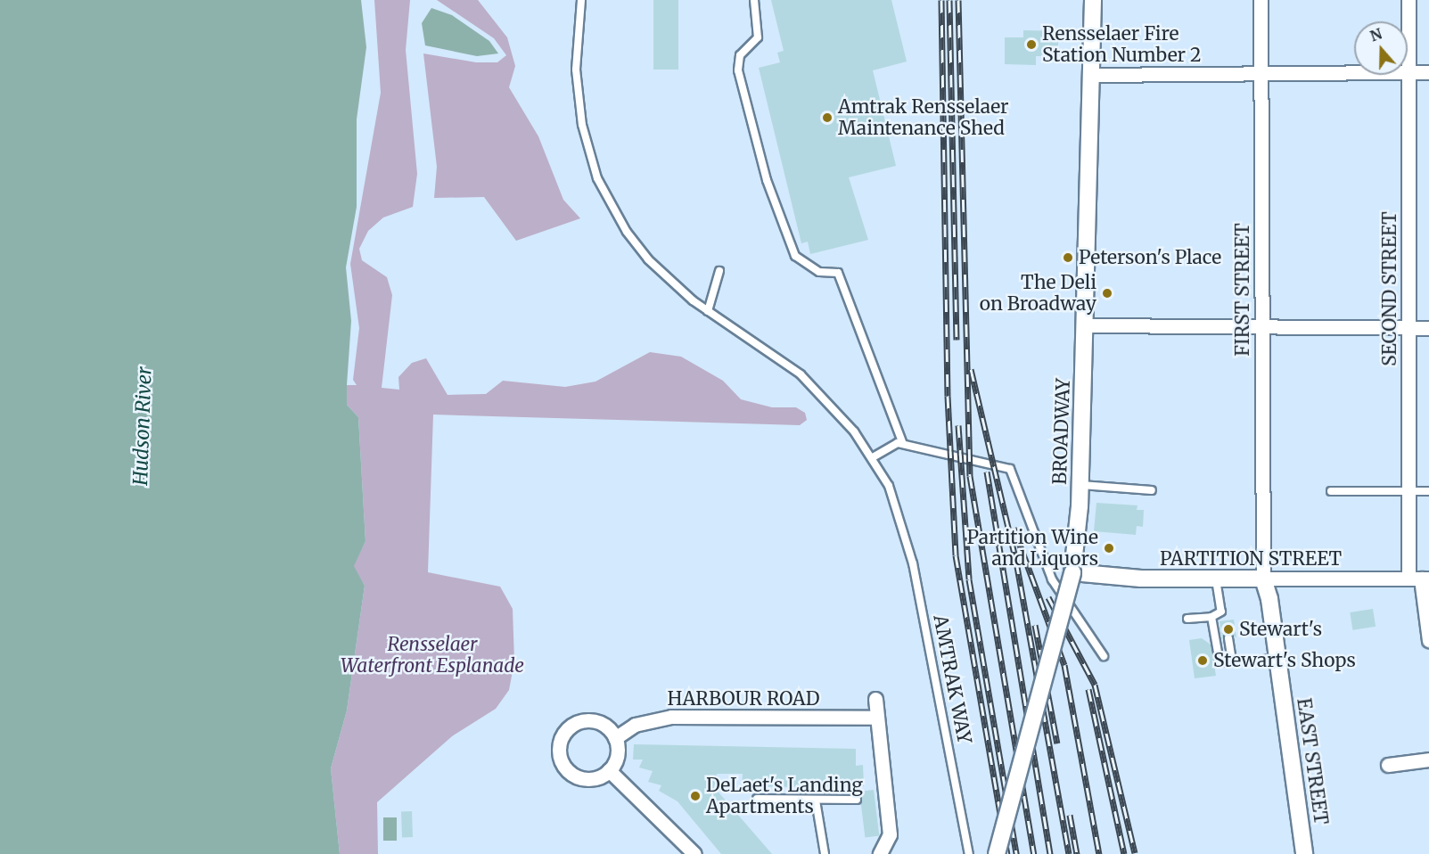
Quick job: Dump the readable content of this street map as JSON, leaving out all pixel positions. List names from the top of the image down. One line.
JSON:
{"streets":{"street":["SECOND STREET","FIRST STREET","BROADWAY","PARTITION STREET","HARBOUR ROAD","EAST STREET"],"lane":["AMTRAK WAY"]},"crossings":[["SECOND STREET","PARTITION STREET"],["FIRST STREET","PARTITION STREET"],["FIRST STREET","EAST STREET"],["BROADWAY","PARTITION STREET"],["PARTITION STREET","EAST STREET"]],"water":["Hudson River"],"parks":["Rensselaer Waterfront Esplanade"],"places":["Rensselaer Fire Station Number 2","Amtrak Rensselaer Maintenance Shed","Peterson's Place","The Deli on Broadway","Partition Wine and Liquors","Stewart's","Stewart's Shops","DeLaet's Landing Apartments"],"north":"top"}
